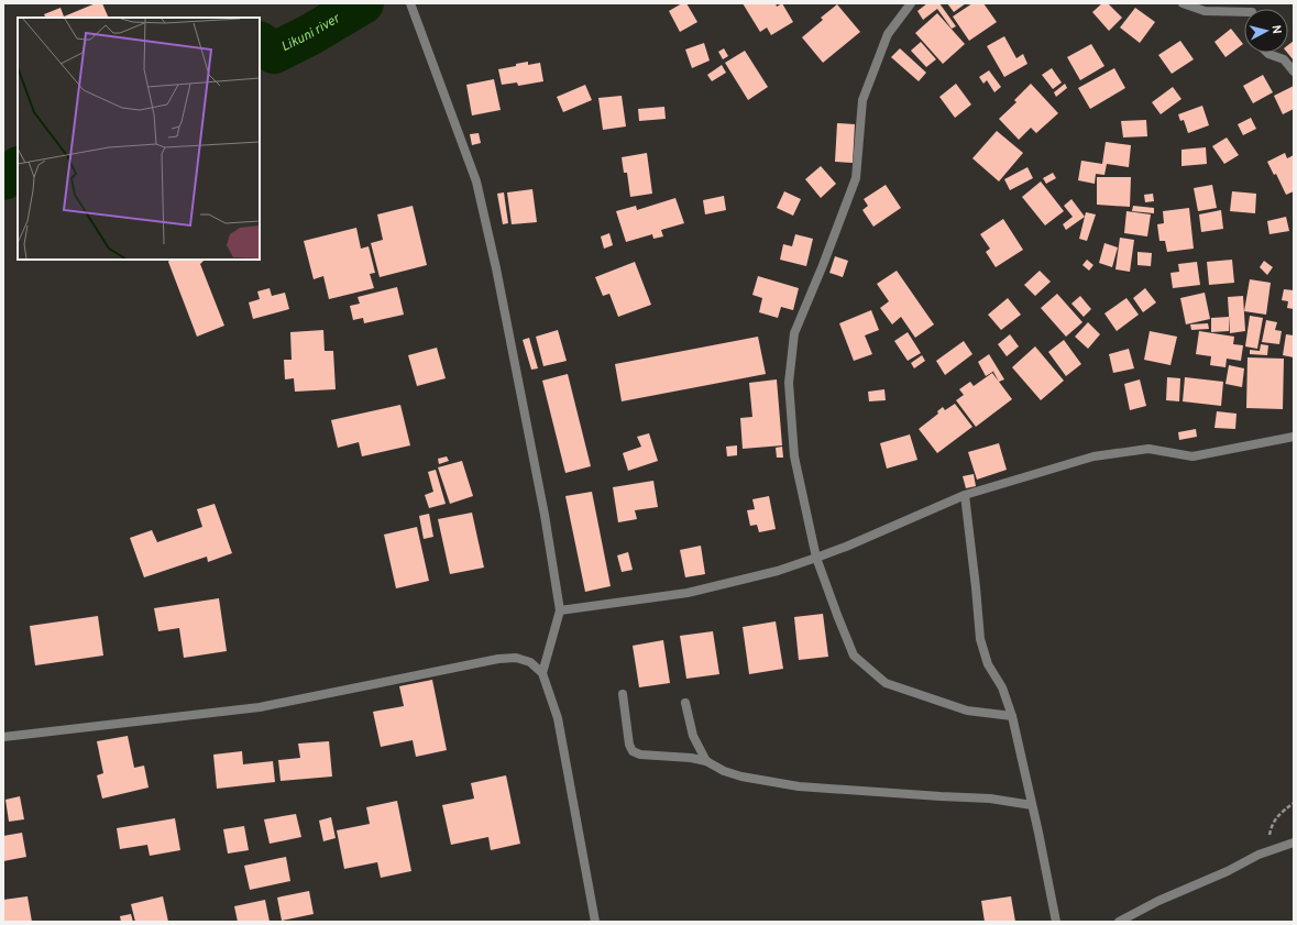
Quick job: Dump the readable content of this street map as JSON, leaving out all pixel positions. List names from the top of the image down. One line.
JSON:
{"water":["Likuni river"],"north":"right"}
